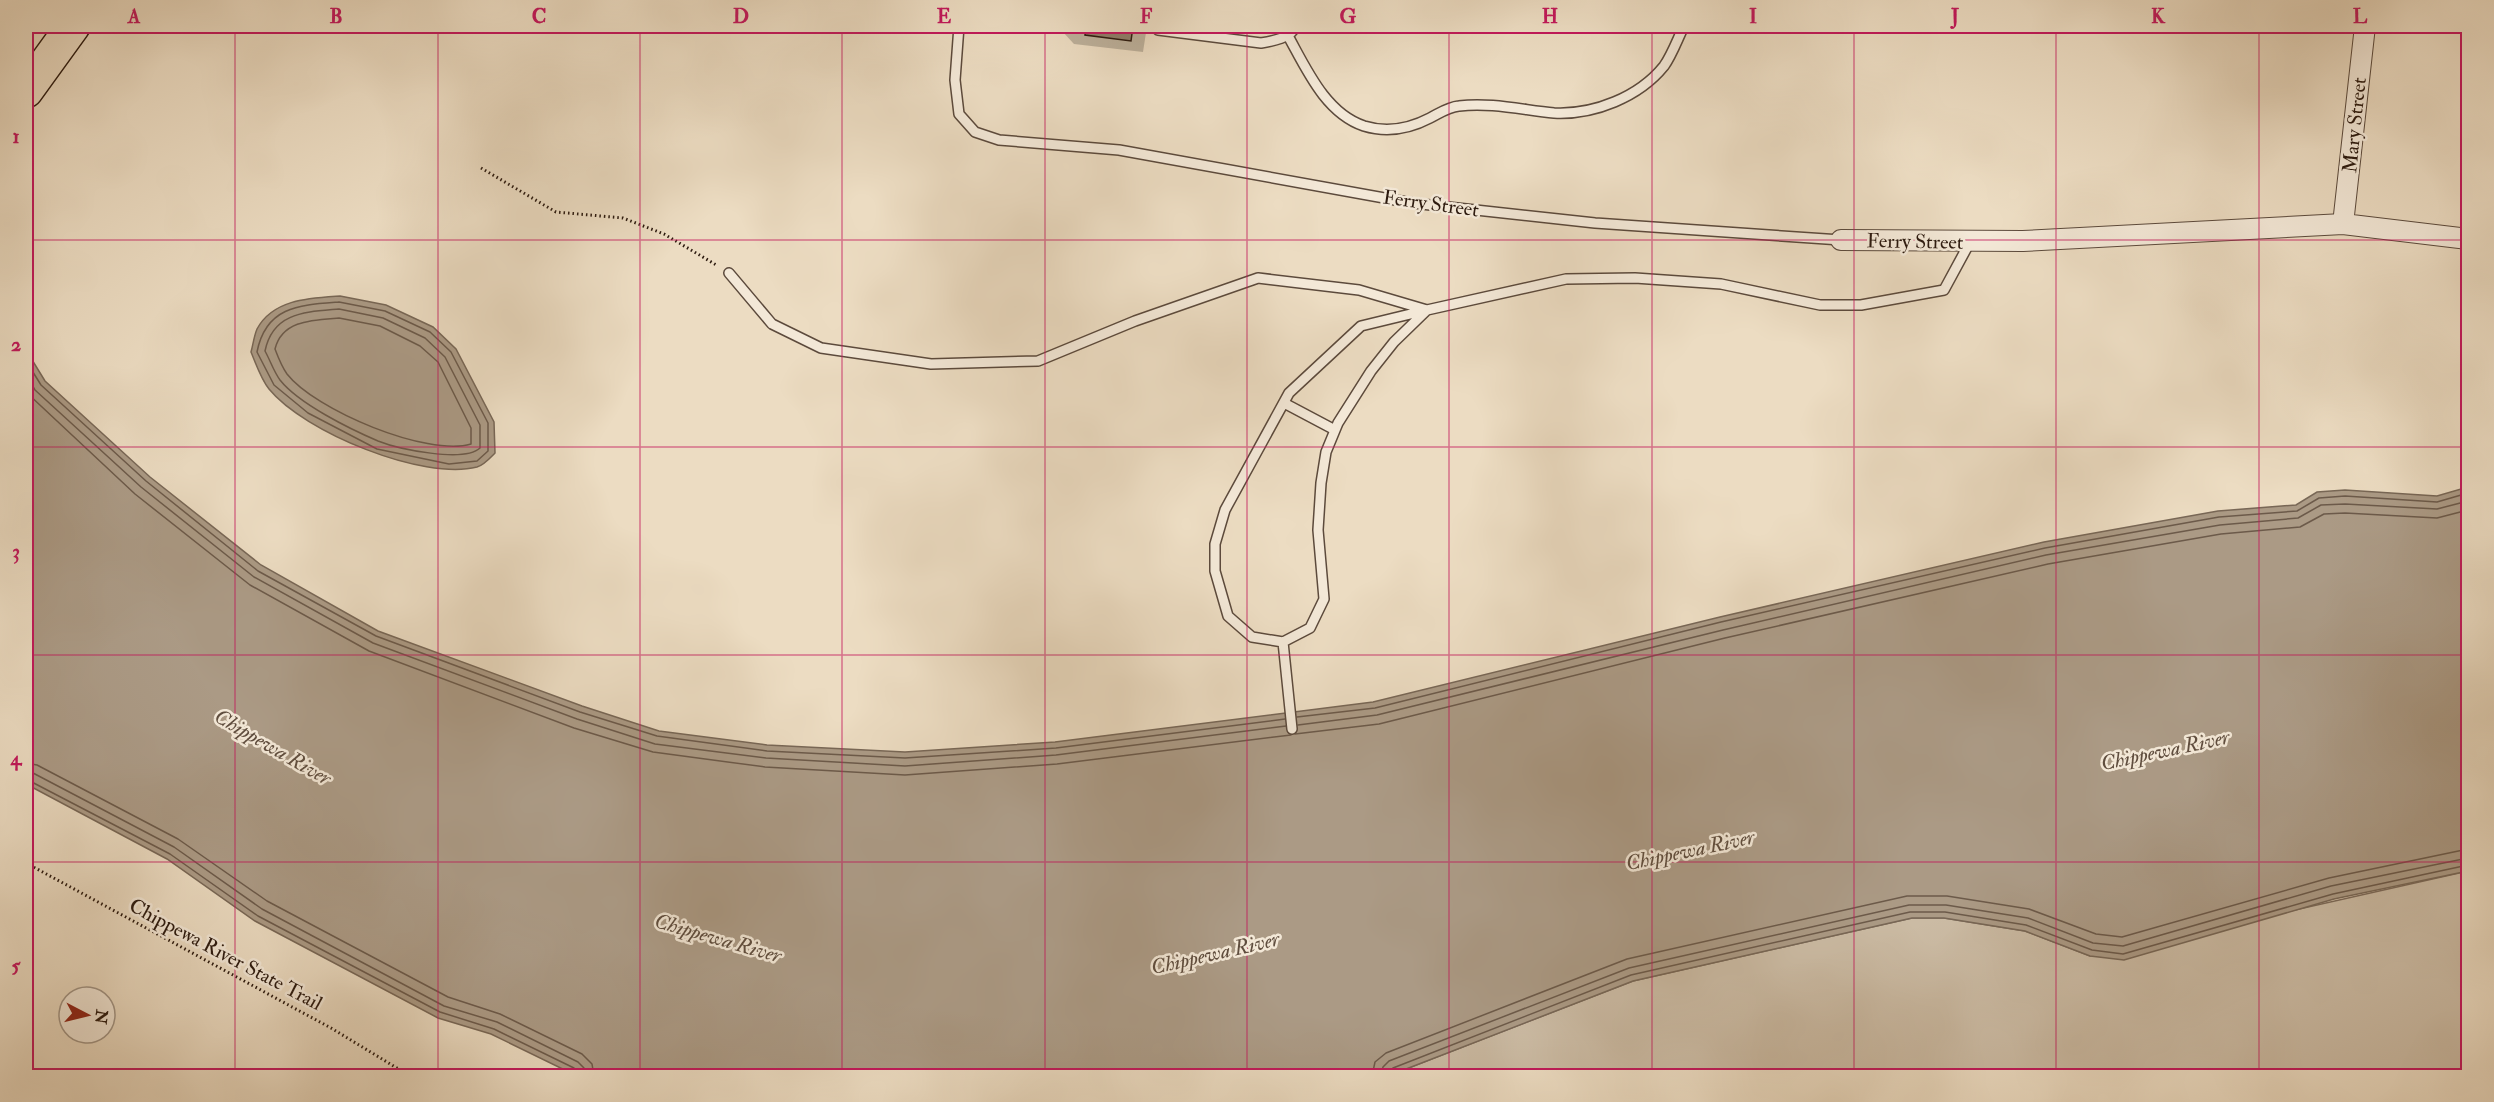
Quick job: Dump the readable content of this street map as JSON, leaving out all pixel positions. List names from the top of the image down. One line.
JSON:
{"streets":{"street":["Mary Street","Ferry Street"],"path":["Chippewa River State Trail"]},"crossings":[["Mary Street","Ferry Street"]],"water":["Chippewa River"],"north":"right","grid":{"columns":["A","B","C","D","E","F","G","H","I","J","K","L"],"rows":["1","2","3","4","5"]}}
